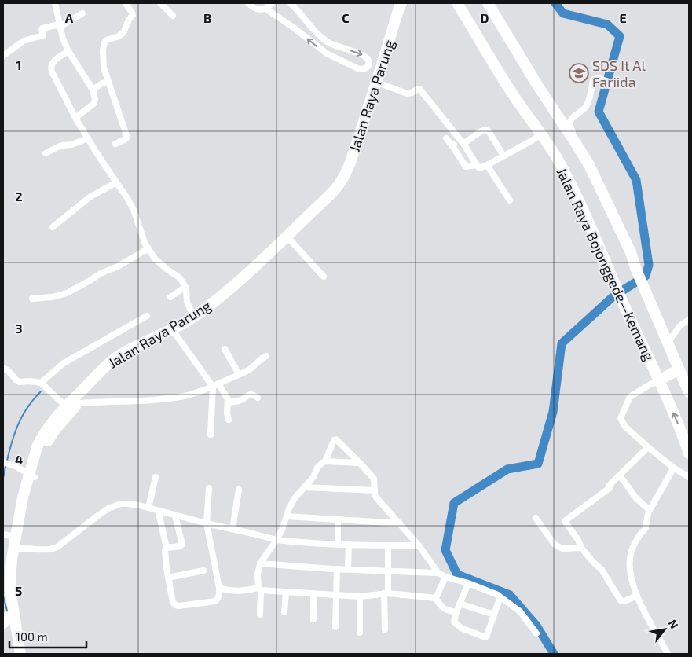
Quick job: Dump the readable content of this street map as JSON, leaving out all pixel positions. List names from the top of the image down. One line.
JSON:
{"streets":{"highway":["Jalan Raya Parung","Jalan Raya Bojonggede—Kemang"]},"places":{"school or university":["SDS It Al Fariida"]},"scale_bar":"100 m","north":"top right","grid":{"columns":["A","B","C","D","E"],"rows":["1","2","3","4","5"]}}
